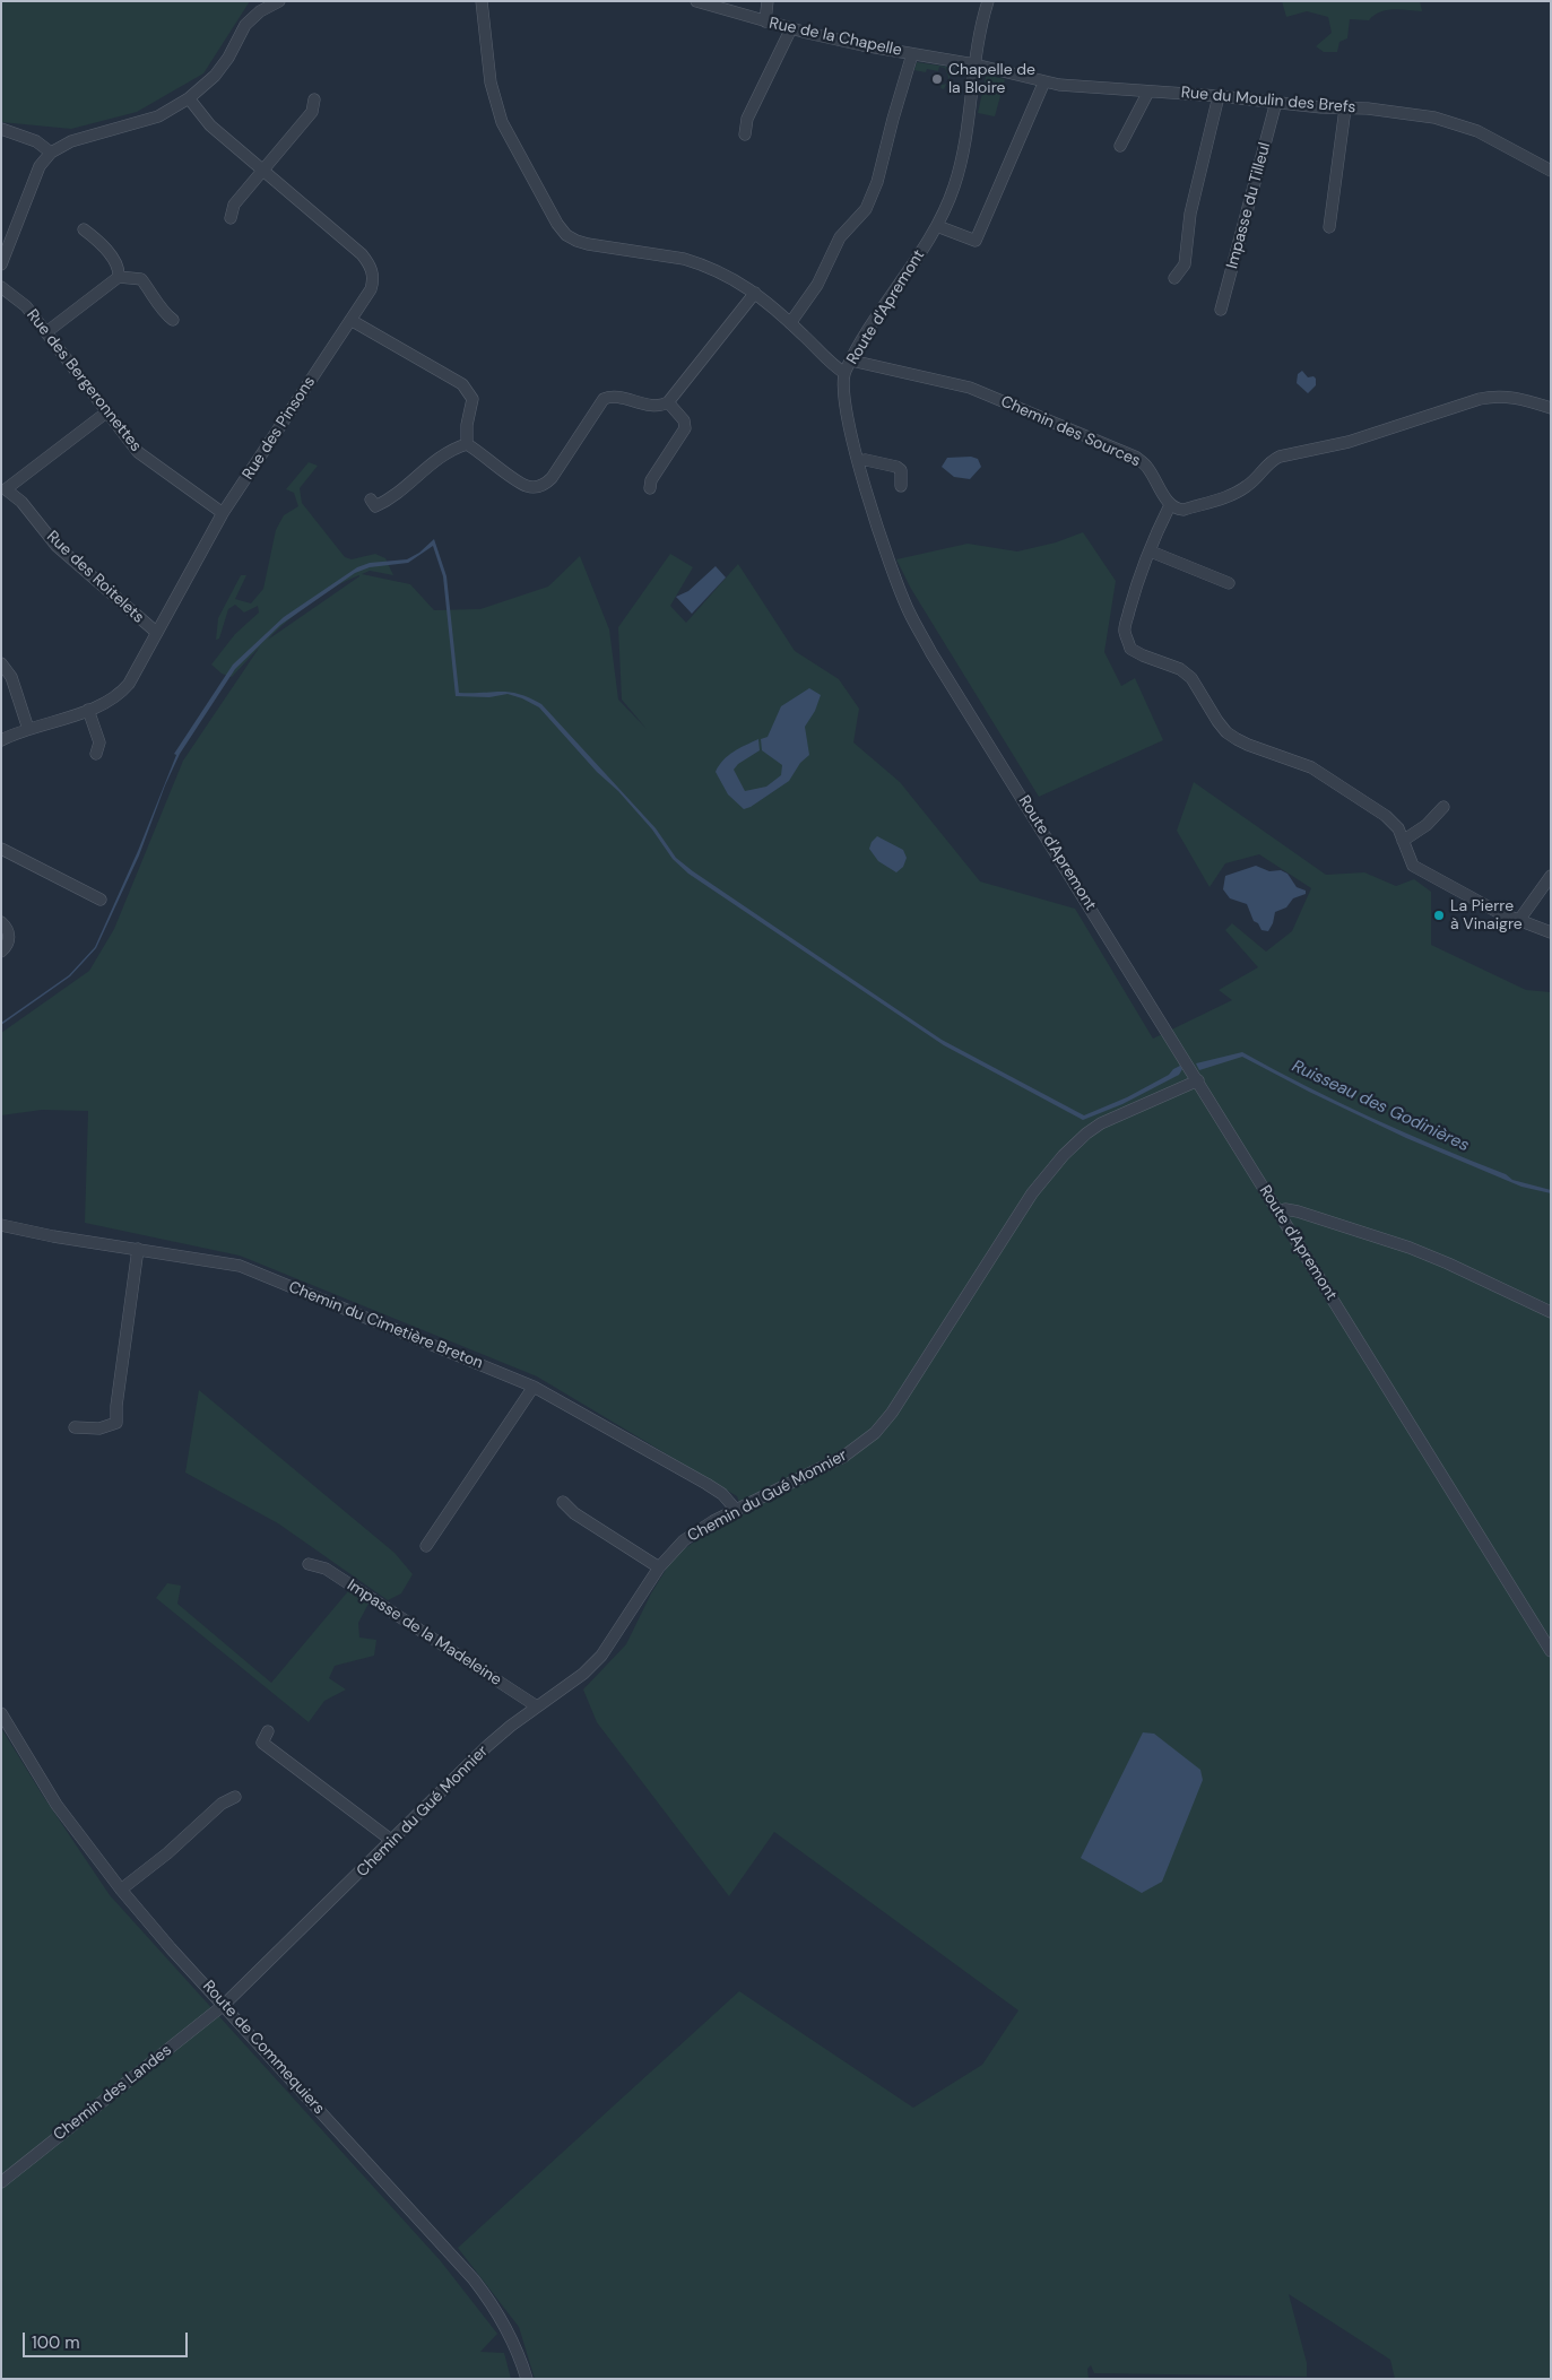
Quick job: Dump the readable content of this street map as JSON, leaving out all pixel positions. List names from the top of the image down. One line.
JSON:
{"streets":{"street":["Rue de la Chapelle","Rue du Moulin des Brefs","Impasse du Tilleul","Route d'Apremont","Rue des Bergeronnettes","Rue des Pinsons","Chemin des Sources","Rue des Roitelets","Chemin du Cimetière Breton","Chemin du Gué Monnier","Impasse de la Madeleine","Route de Commequiers","Chemin des Landes"]},"crossings":[["Rue de la Chapelle","Rue du Moulin des Brefs"],["Rue de la Chapelle","Route d'Apremont"],["Rue du Moulin des Brefs","Impasse du Tilleul"],["Rue du Moulin des Brefs","Route d'Apremont"],["Route d'Apremont","Chemin des Sources"],["Route d'Apremont","Chemin du Gué Monnier"],["Rue des Bergeronnettes","Rue des Pinsons"],["Rue des Bergeronnettes","Rue des Roitelets"],["Rue des Pinsons","Rue des Roitelets"],["Chemin du Cimetière Breton","Chemin du Gué Monnier"],["Chemin du Gué Monnier","Impasse de la Madeleine"],["Chemin du Gué Monnier","Route de Commequiers"],["Chemin du Gué Monnier","Chemin des Landes"],["Route de Commequiers","Chemin des Landes"]],"water":["Ruisseau des Godinières"],"places":["Chapelle de la Bloire","La Pierre à Vinaigre"],"scale_bar":"100 m"}
